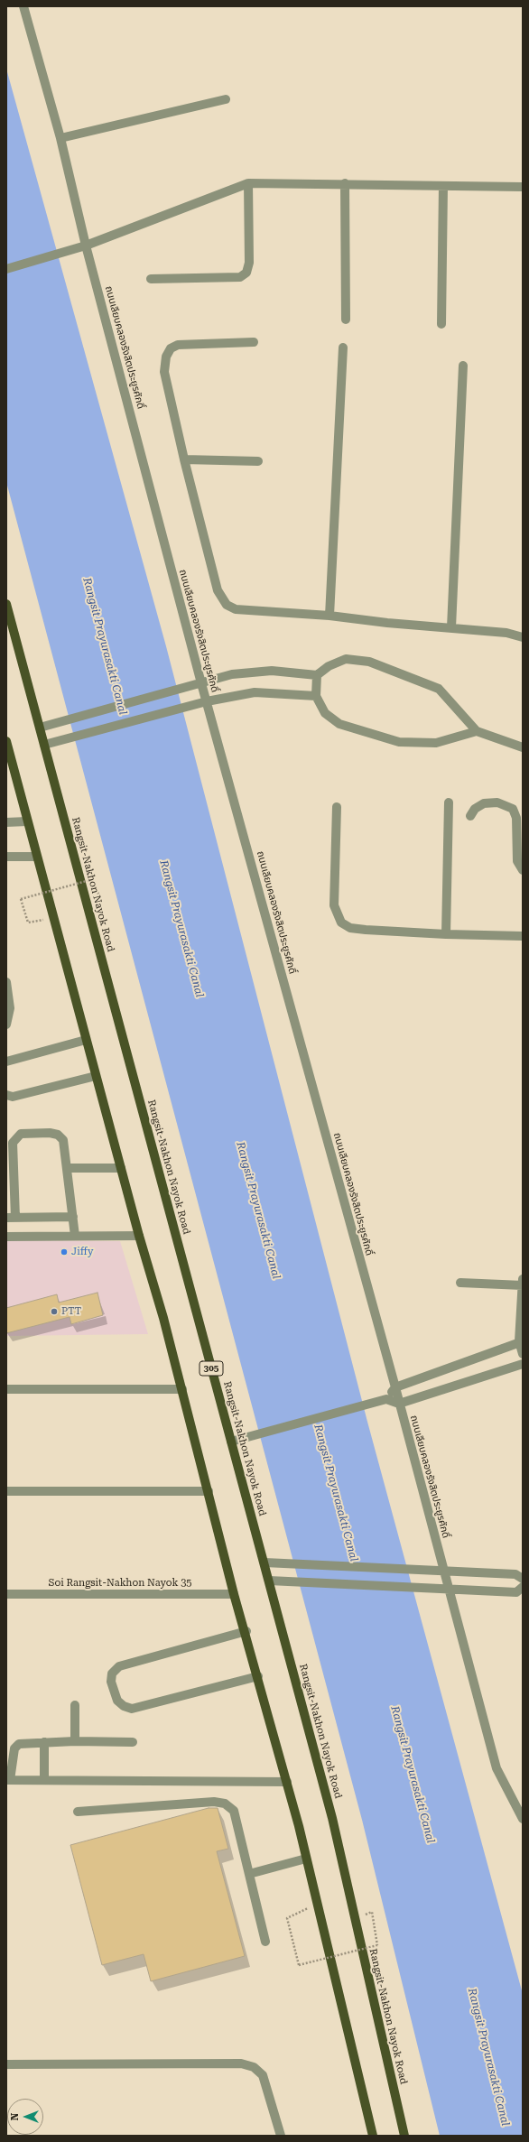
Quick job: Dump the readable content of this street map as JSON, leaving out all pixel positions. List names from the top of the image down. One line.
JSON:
{"streets":{"main road":["Rangsit-Nakhon Nayok Road","305"],"street":["ถนนเลียบคลองรังสิตประยูรศักดิ์","Soi Rangsit-Nakhon Nayok 35"]},"water":["Rangsit Prayurasakti Canal"],"places":["Jiffy","PTT"],"north":"left"}
